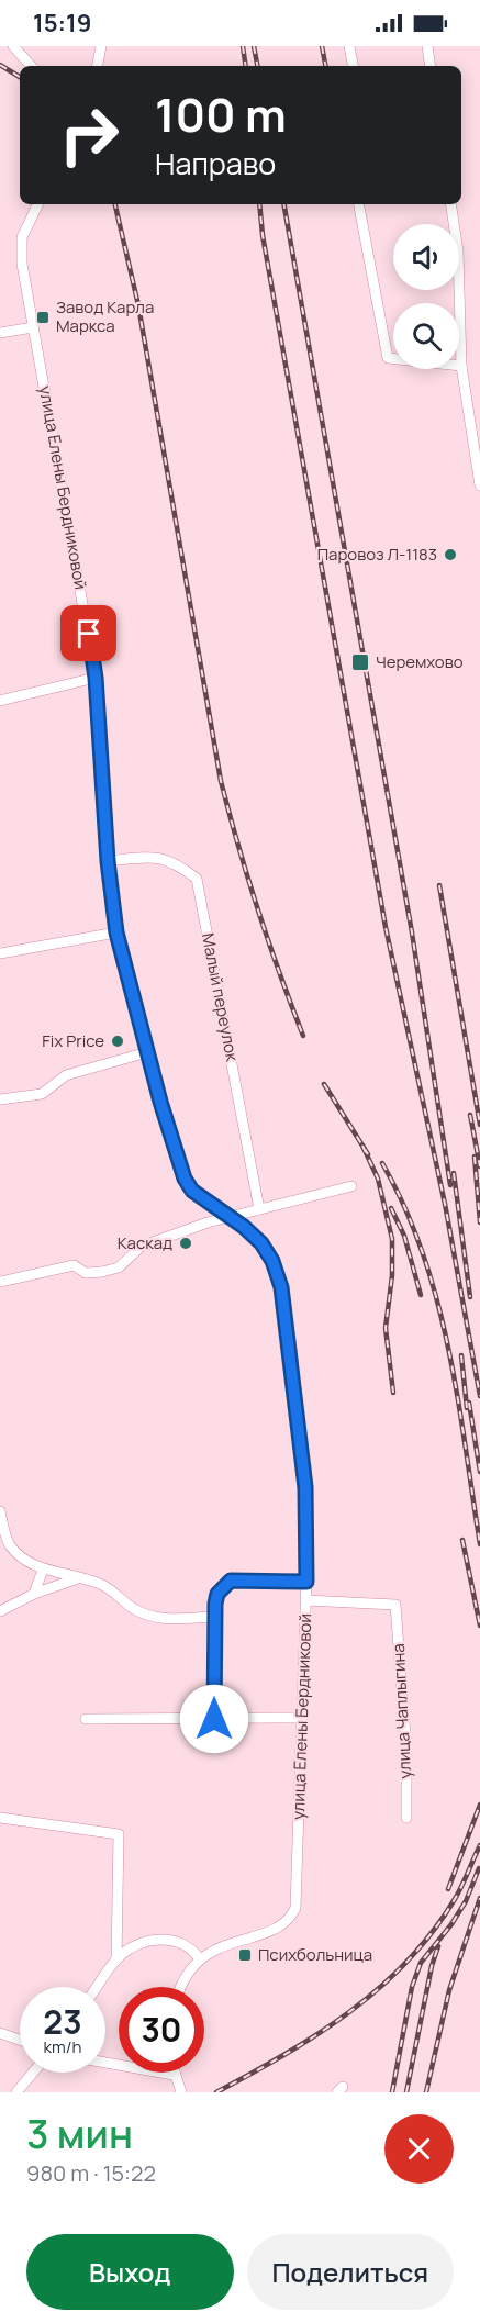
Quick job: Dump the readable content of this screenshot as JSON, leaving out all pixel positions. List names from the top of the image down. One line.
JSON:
{"streets":{"street":["улица Елены Бердниковой","Малый переулок","улица Чаплыгина"]},"crossings":[["улица Елены Бердниковой","Малый переулок"],["улица Елены Бердниковой","улица Чаплыгина"]],"places":{"transit":["Завод Карла Маркса","Черемхово","Психбольница"],"other":["Паровоз Л-1183","Fix Price","Каскад"]},"page":{"status":"15:19","turn":["100 m","Направо"],"speed":"23 km/h","limit":"30","heading":["3 мин","980 m · 15:22"],"buttons":["Выход","Поделиться"]}}
